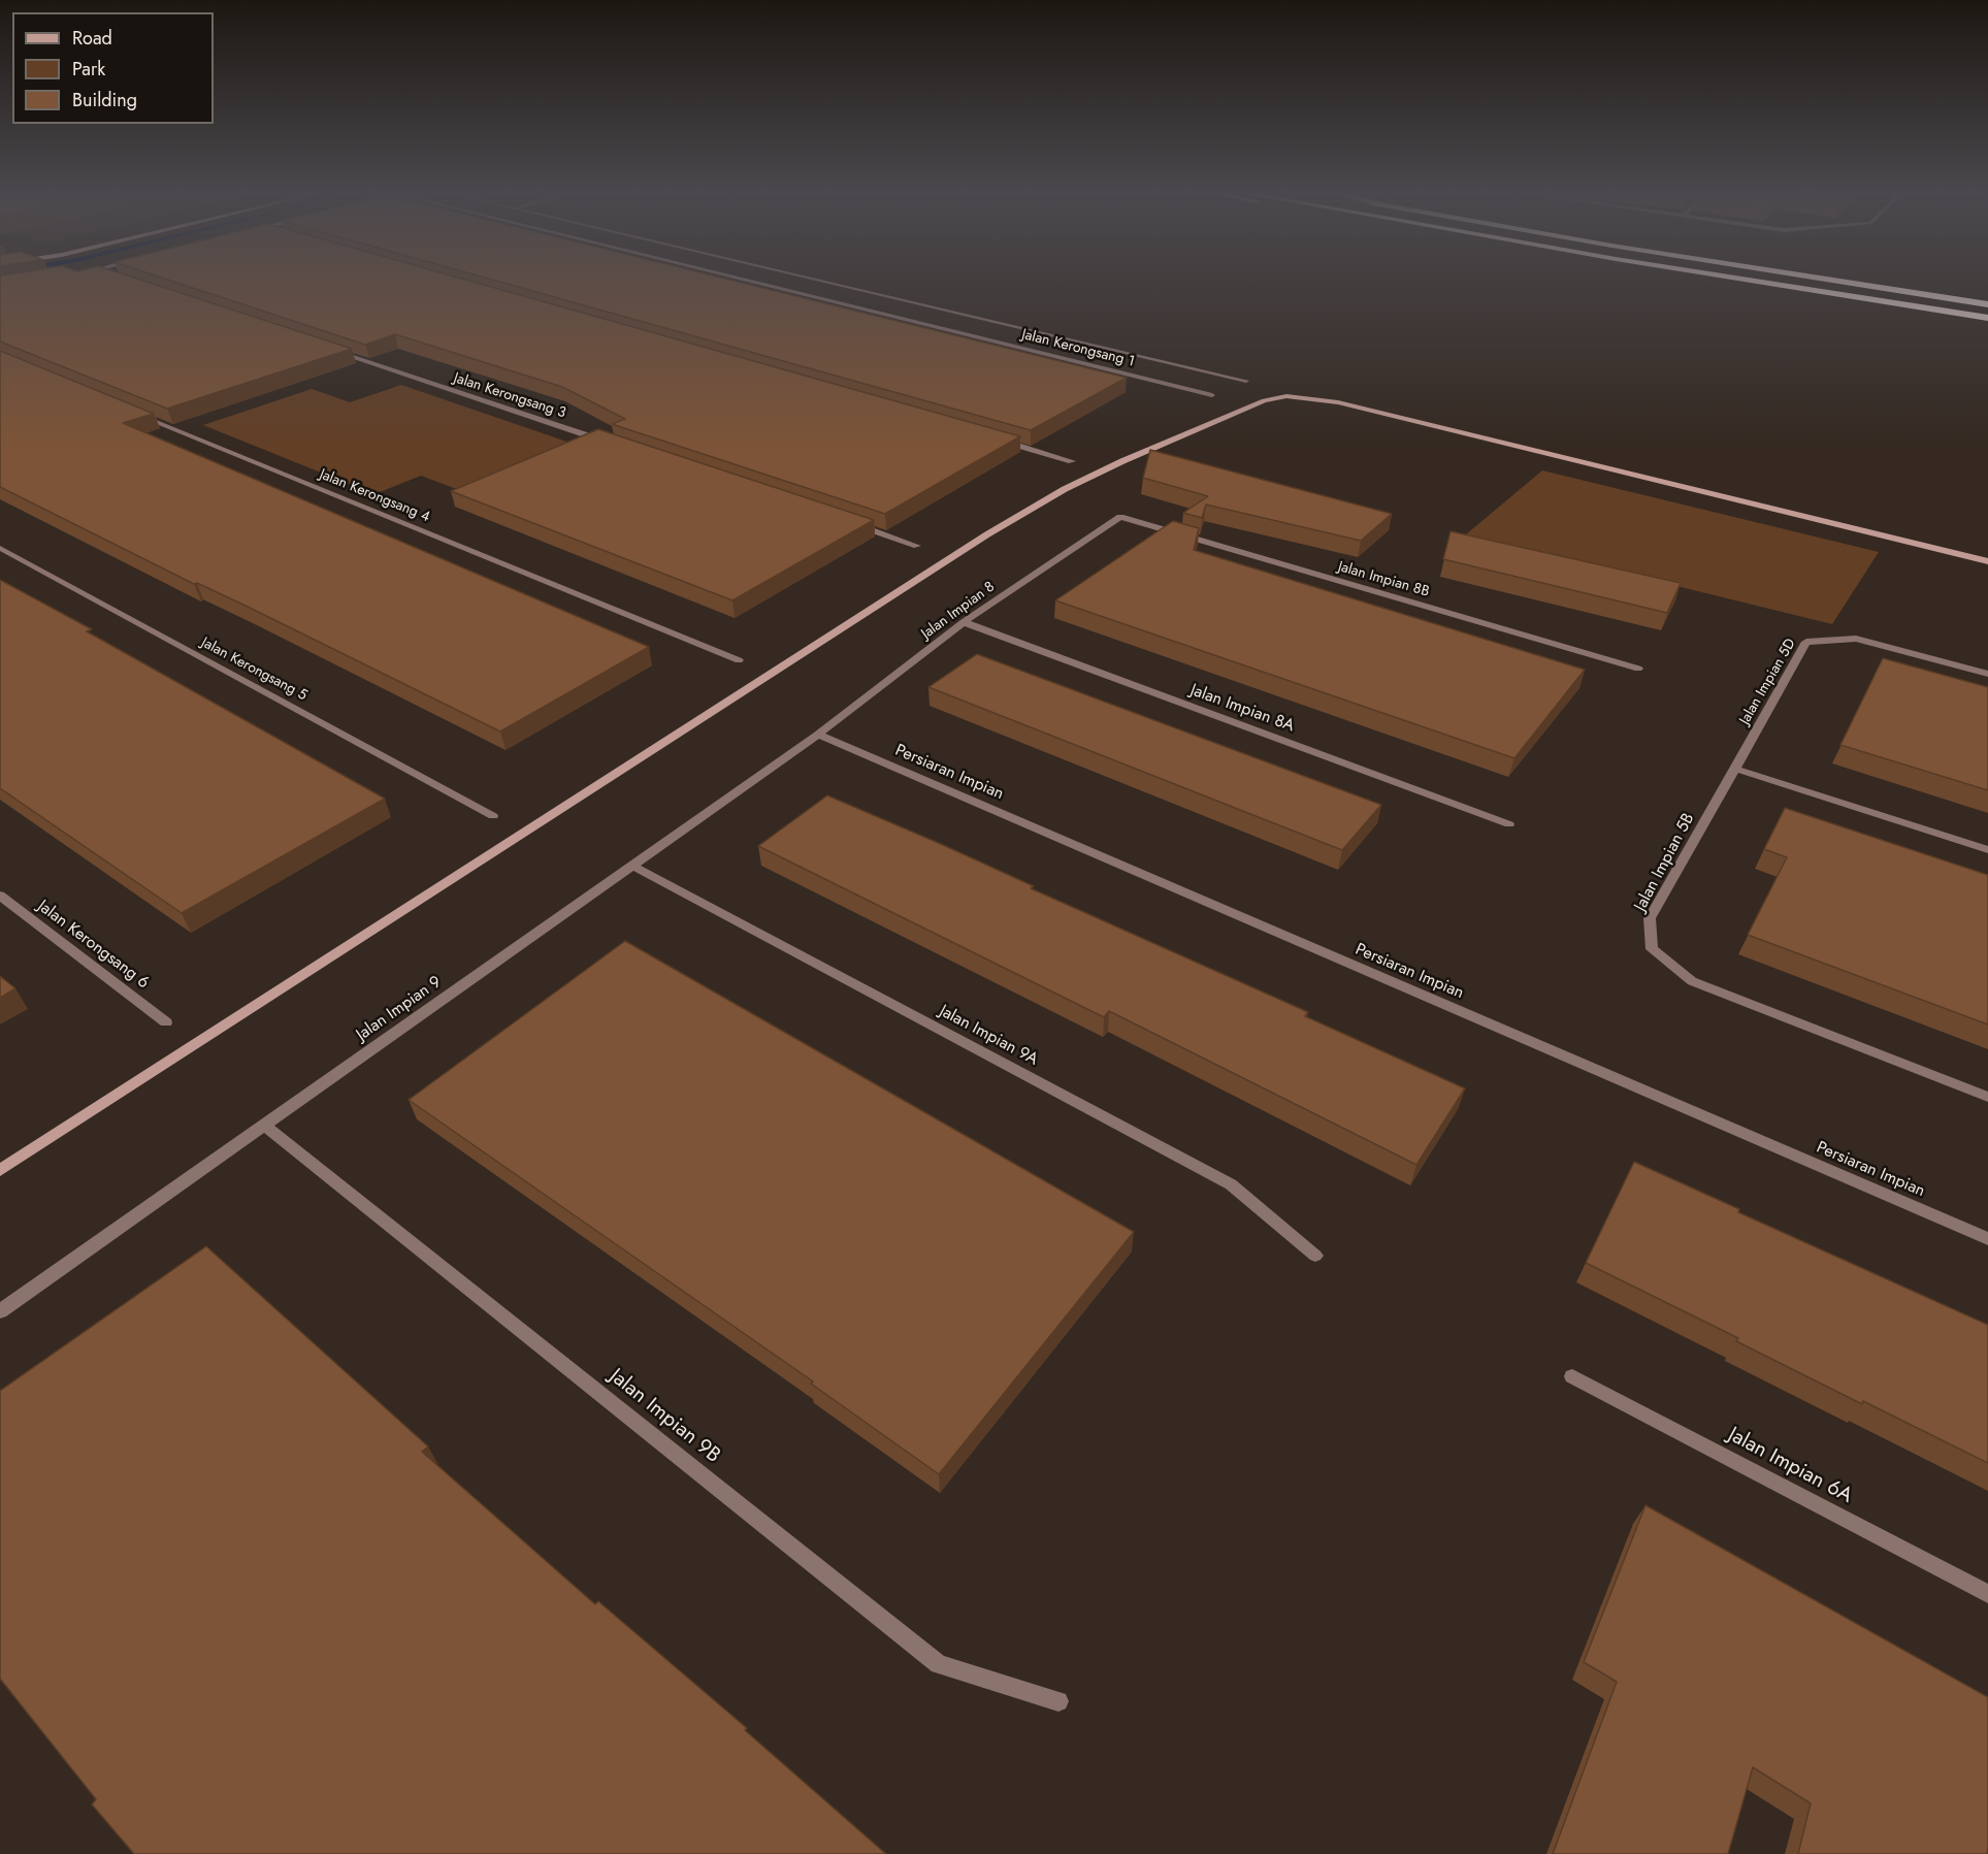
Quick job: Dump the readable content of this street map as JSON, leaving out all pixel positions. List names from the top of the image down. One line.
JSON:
{"streets":{"street":["Jalan Kerongsang 1","Jalan Kerongsang 3","Jalan Kerongsang 4","Jalan Impian 8B","Jalan Impian 8","Jalan Kerongsang 5","Jalan Impian 5D","Jalan Impian 8A","Persiaran Impian","Jalan Impian 5B","Jalan Kerongsang 6","Jalan Impian 9","Jalan Impian 9A","Jalan Impian 9B","Jalan Impian 6A"]},"crossings":[["Jalan Impian 8B","Jalan Impian 8"],["Jalan Impian 8","Jalan Impian 8A"],["Jalan Impian 8","Persiaran Impian"],["Jalan Impian 8","Jalan Impian 9"],["Jalan Impian 5D","Jalan Impian 5B"],["Persiaran Impian","Jalan Impian 9"],["Jalan Impian 9","Jalan Impian 9A"],["Jalan Impian 9","Jalan Impian 9B"]],"legend":["Road","Park","Building"]}
